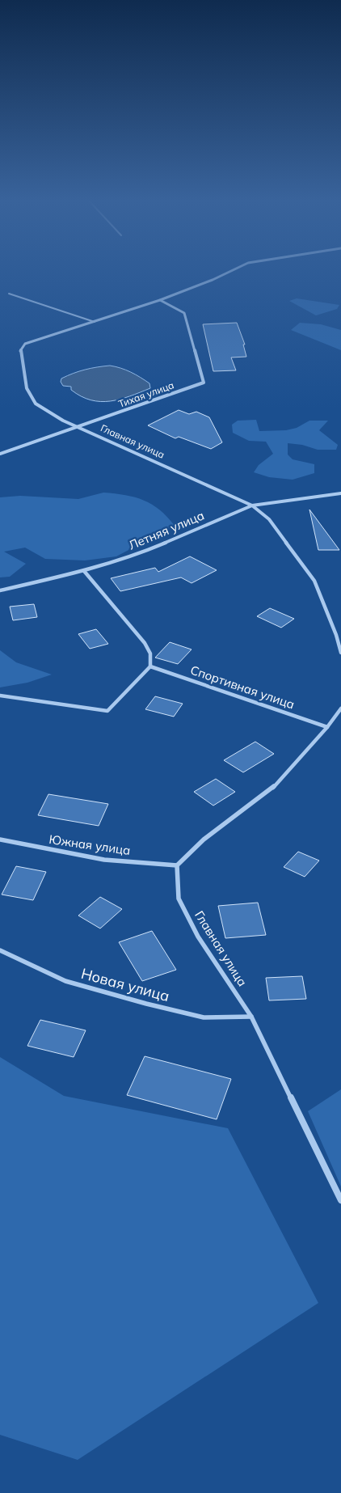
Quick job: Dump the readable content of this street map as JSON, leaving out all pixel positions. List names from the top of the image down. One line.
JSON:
{"streets":{"street":["Тихая улица","Главная улица","Летняя улица","Спортивная улица","Южная улица","Новая улица"]},"crossings":[["Тихая улица","Главная улица"],["Главная улица","Летняя улица"],["Главная улица","Южная улица"],["Главная улица","Новая улица"]]}
